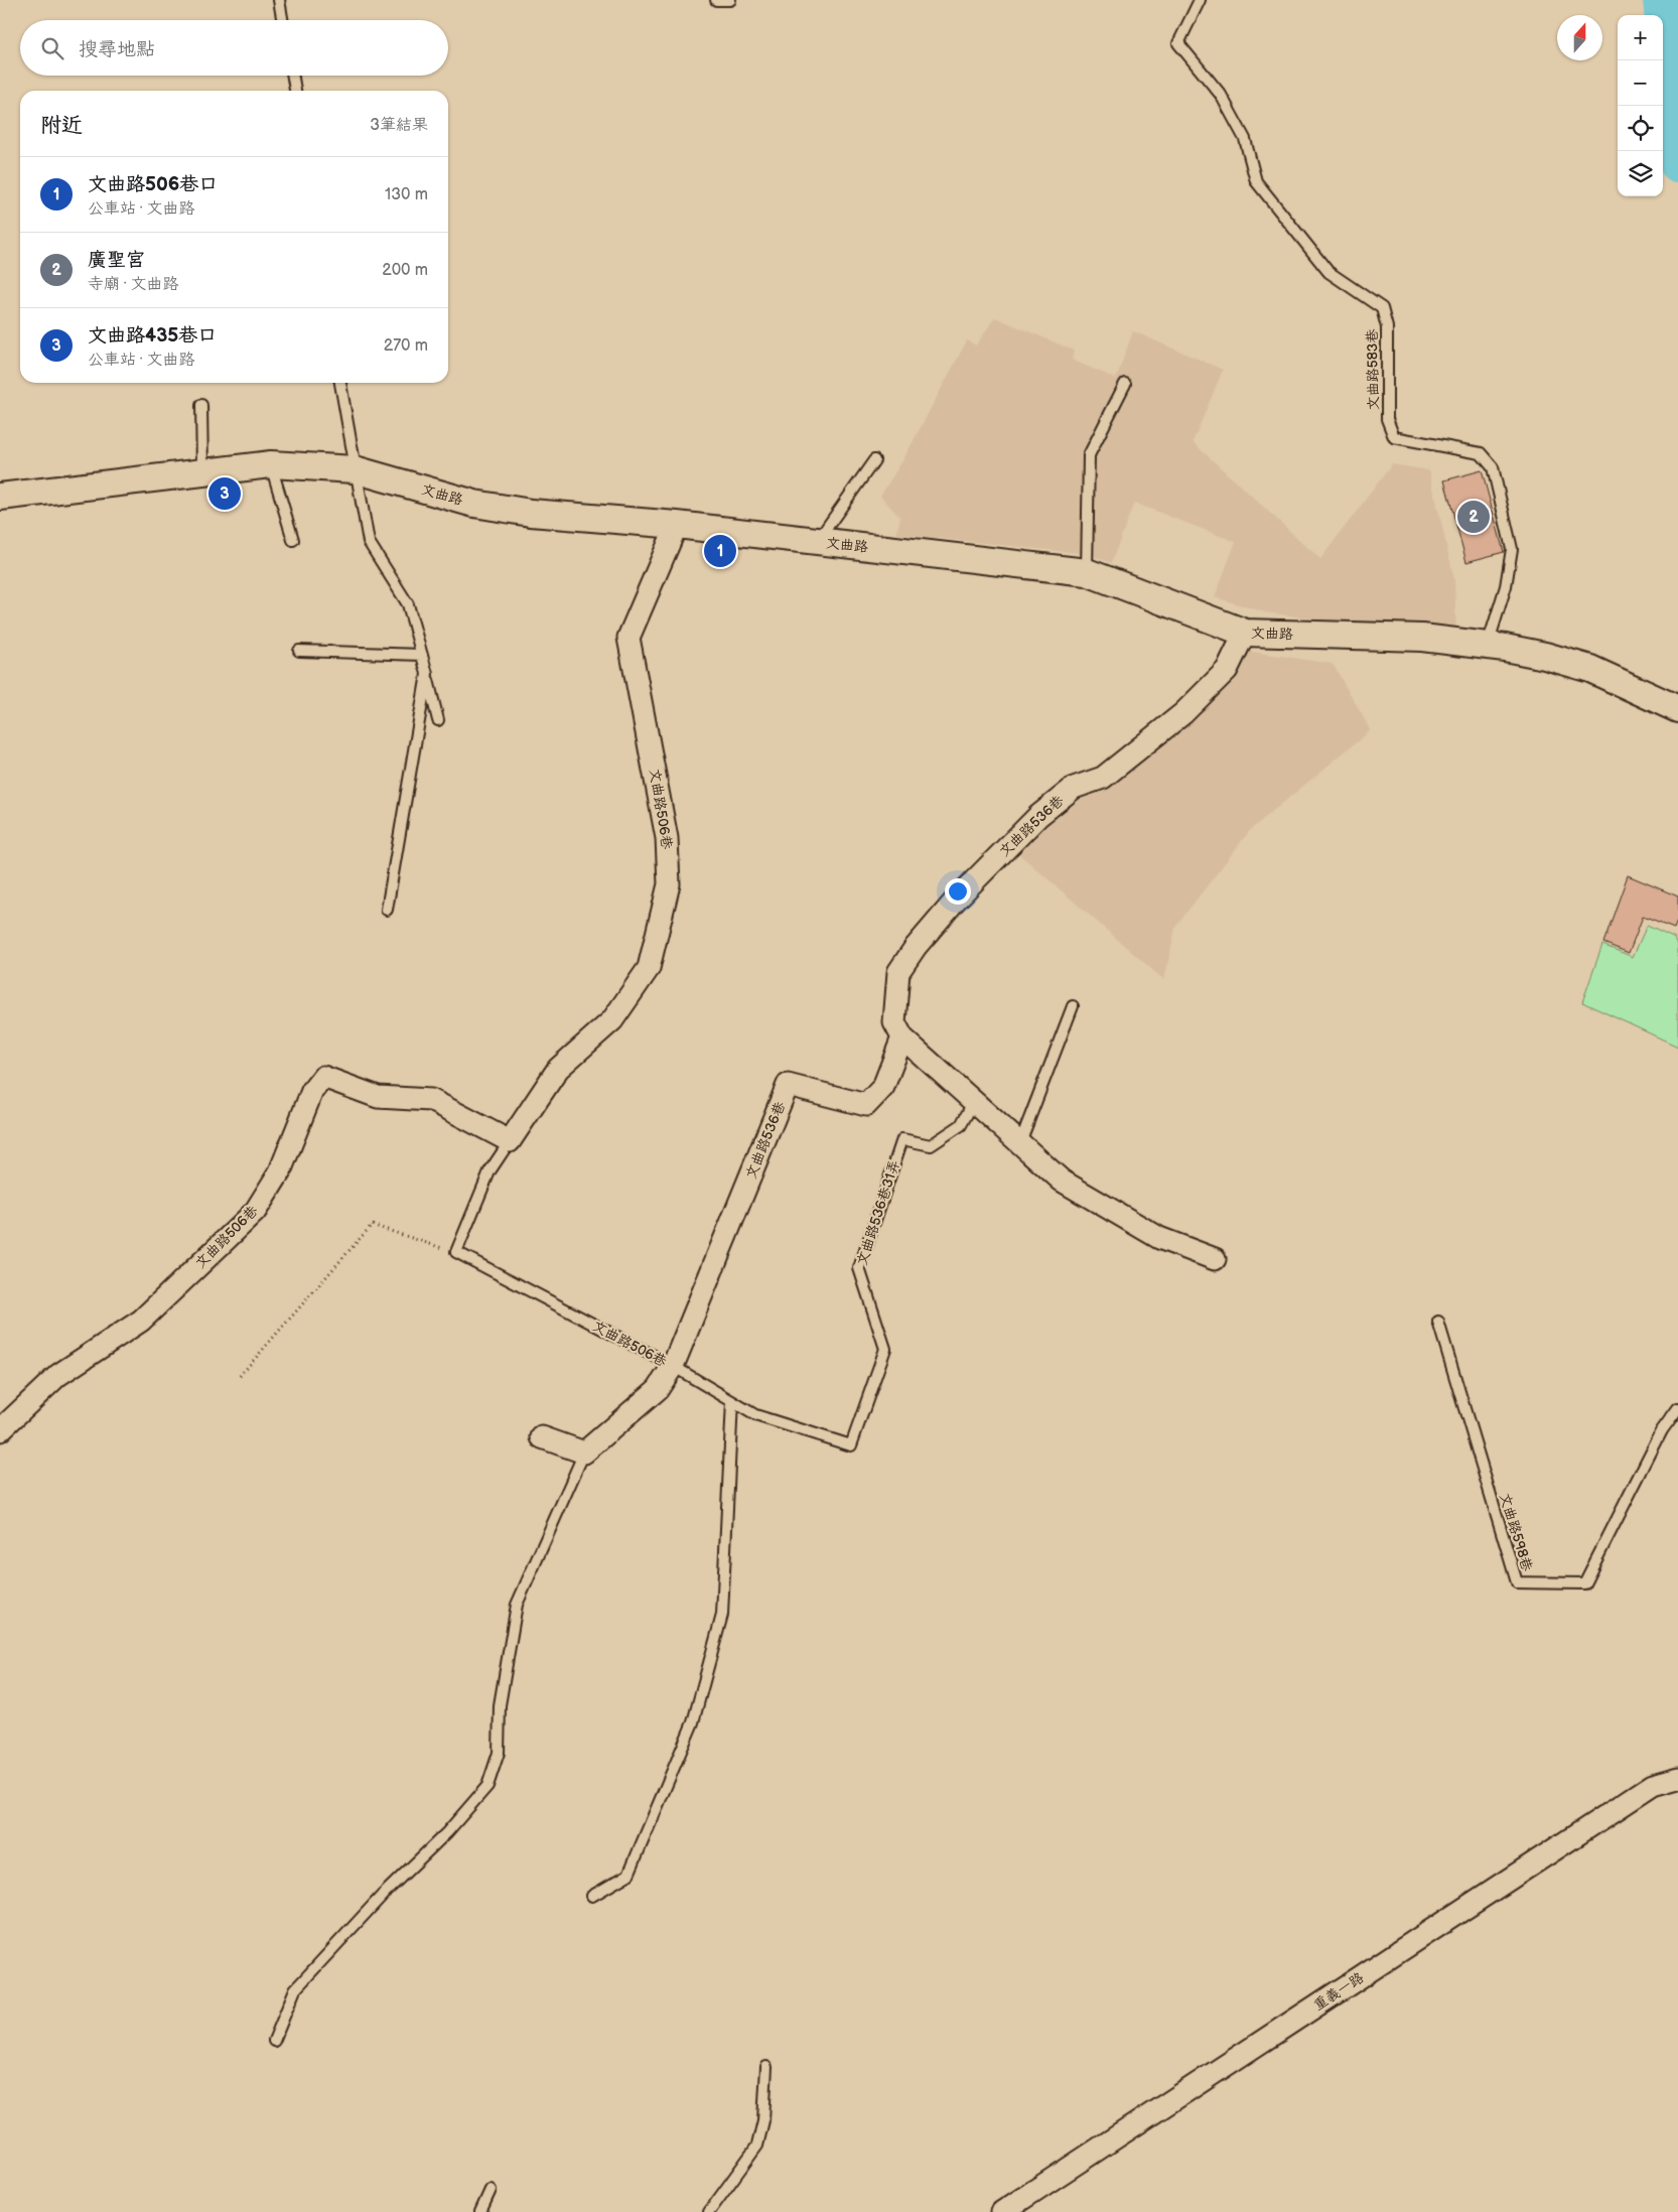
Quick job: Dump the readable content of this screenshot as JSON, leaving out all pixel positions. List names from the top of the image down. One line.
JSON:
{"streets":{"street":["文曲路","文曲路506巷","文曲路536巷","重義一路"],"lane":["文曲路583巷","文曲路536巷31弄","文曲路598巷"]},"crossings":[["文曲路583巷","文曲路"],["文曲路","文曲路506巷"],["文曲路","文曲路536巷"],["文曲路506巷","文曲路536巷"],["文曲路506巷","文曲路536巷31弄"],["文曲路536巷","文曲路536巷31弄"]],"north":"top","page":{"map_buttons":["+","−"],"search":"搜尋地點","heading":["附近","3筆結果"],"list":[{"mark":"1","name":"文曲路506巷口","note":"公車站 · 文曲路","value":"130 m"},{"mark":"2","name":"廣聖宮","note":"寺廟 · 文曲路","value":"200 m"},{"mark":"3","name":"文曲路435巷口","note":"公車站 · 文曲路","value":"270 m"}],"pins":["3","2","1"]}}
